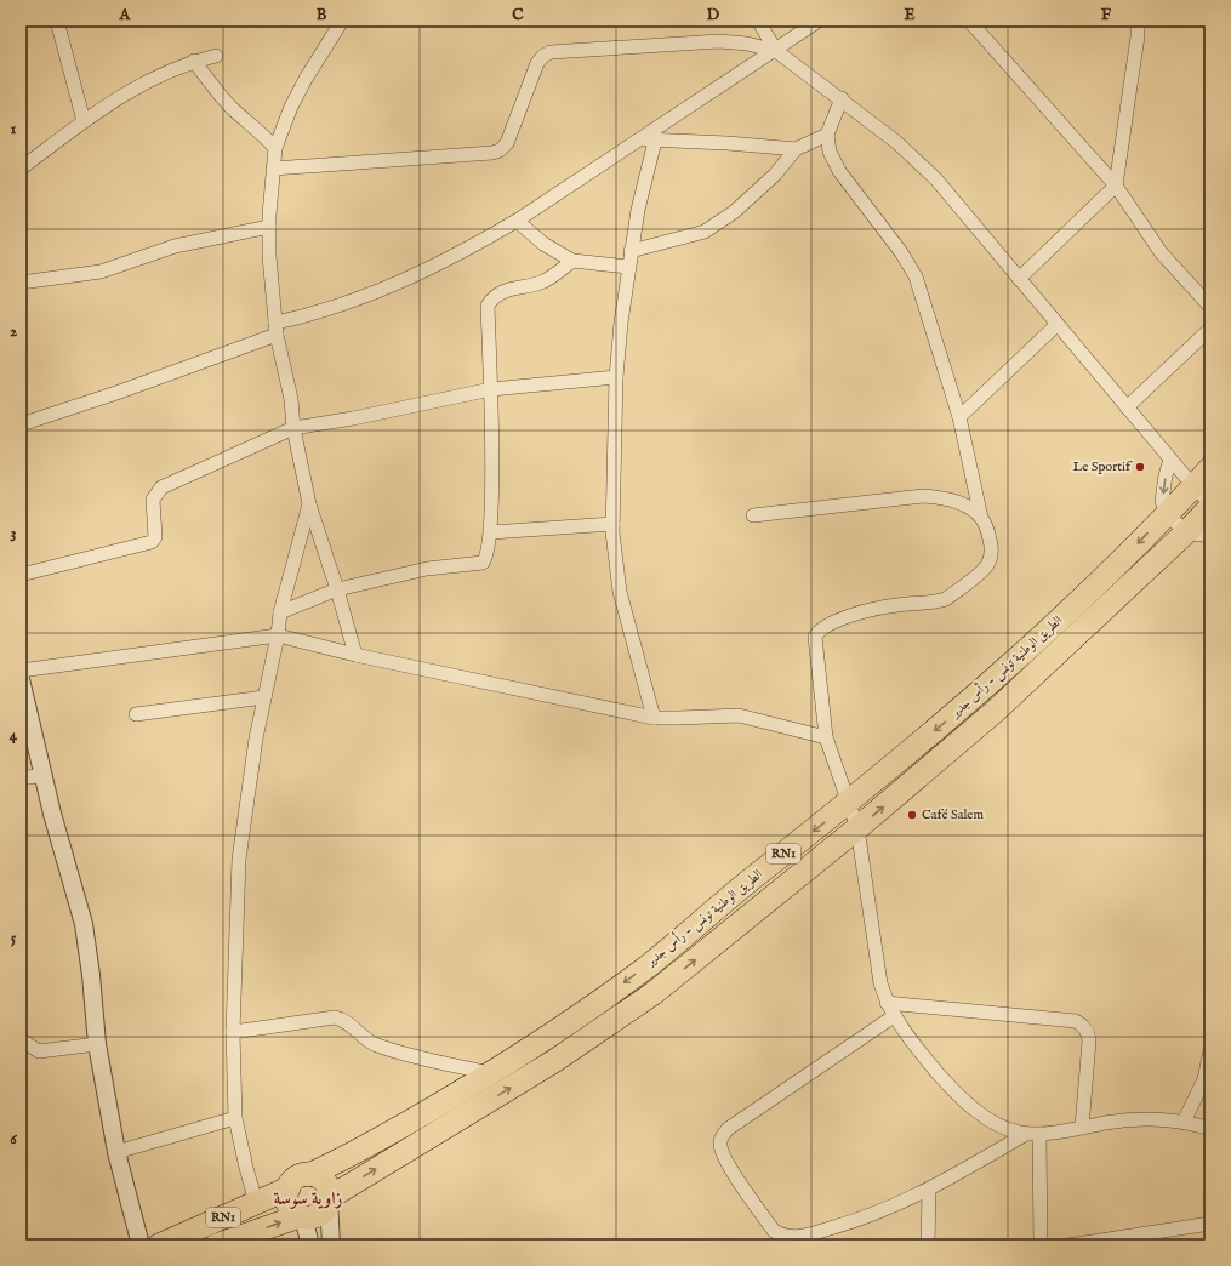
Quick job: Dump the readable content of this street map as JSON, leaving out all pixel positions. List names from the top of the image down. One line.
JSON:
{"streets":{"highway":["الطريق الوطنية تونس - رأس جدير","RN1"]},"crossings":[["الطريق الوطنية تونس - رأس جدير","RN1"]],"districts":["زاوية سوسة"],"places":["Le Sportif","Café Salem"],"grid":{"columns":["A","B","C","D","E","F"],"rows":["1","2","3","4","5","6"]}}
